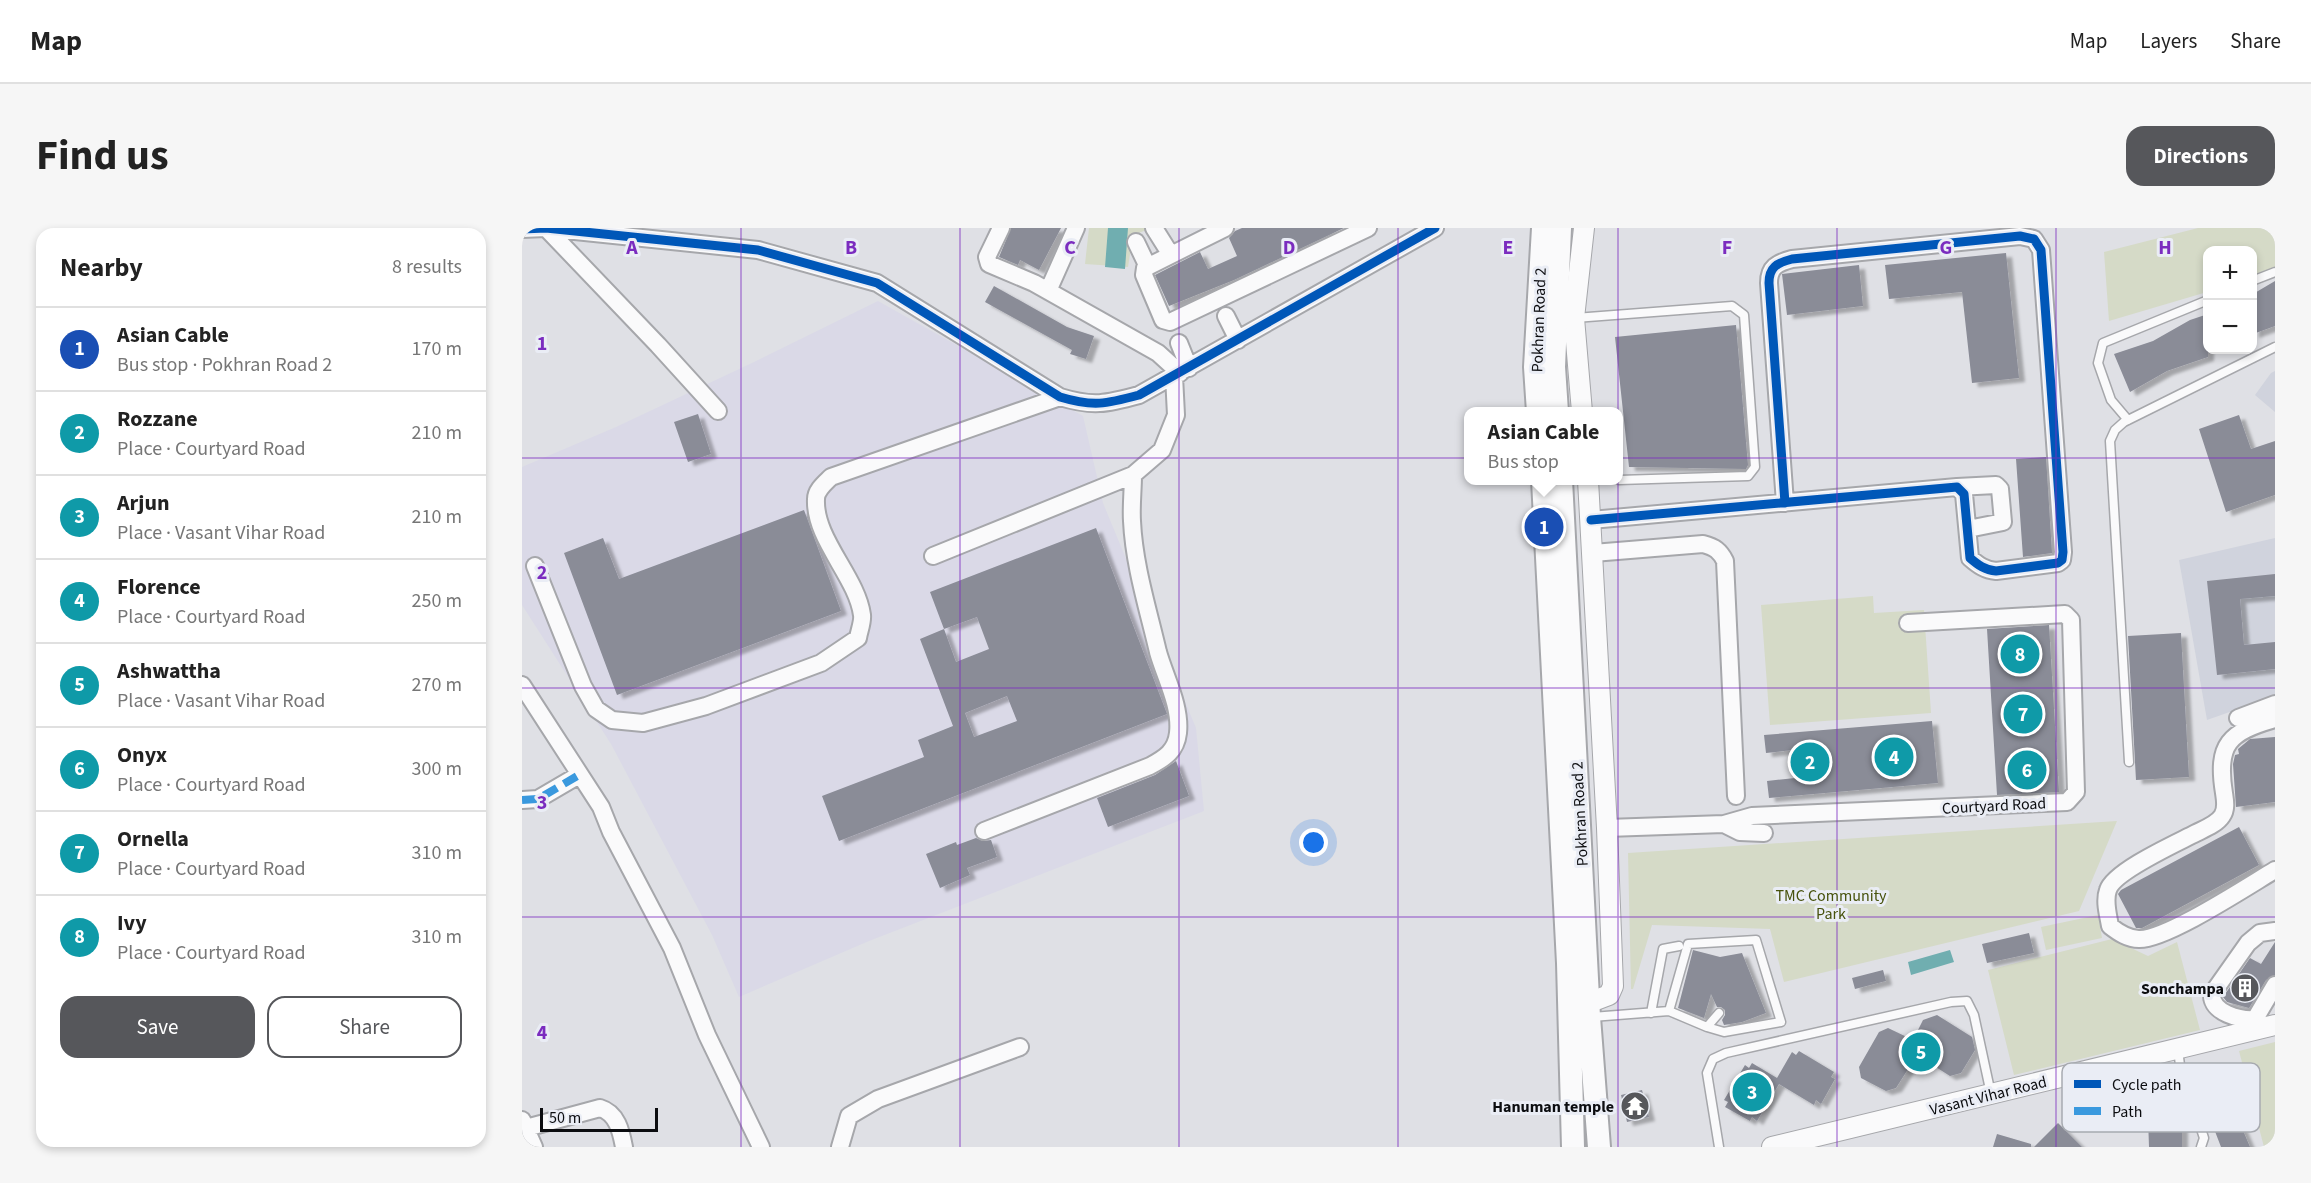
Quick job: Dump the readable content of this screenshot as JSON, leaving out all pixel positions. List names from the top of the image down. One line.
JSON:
{"streets":{"main road":["Pokhran Road 2"],"street":["Courtyard Road","Vasant Vihar Road"]},"parks":["TMC Community Park"],"places":{"building":["Sonchampa"],"temple":["Hanuman temple"]},"legend":["Cycle path","Path"],"scale_bar":"50 m","page":{"header":"Map","nav":["Map","Layers","Share"],"title":"Find us","buttons":["Directions",["Save","Share"]],"heading":["Nearby","8 results"],"map_buttons":["+","−"],"list":[{"mark":"1","name":"Asian Cable","note":"Bus stop · Pokhran Road 2","value":"170 m"},{"mark":"2","name":"Rozzane","note":"Place · Courtyard Road","value":"210 m"},{"mark":"3","name":"Arjun","note":"Place · Vasant Vihar Road","value":"210 m"},{"mark":"4","name":"Florence","note":"Place · Courtyard Road","value":"250 m"},{"mark":"5","name":"Ashwattha","note":"Place · Vasant Vihar Road","value":"270 m"},{"mark":"6","name":"Onyx","note":"Place · Courtyard Road","value":"300 m"},{"mark":"7","name":"Ornella","note":"Place · Courtyard Road","value":"310 m"},{"mark":"8","name":"Ivy","note":"Place · Courtyard Road","value":"310 m"}],"popup":["Asian Cable","Bus stop"],"pins":["1","8","7","4","2","6","5","3"],"scale":"50 m"},"grid":{"columns":["A","B","C","D","E","F","G","H"],"rows":["1","2","3","4"]}}
